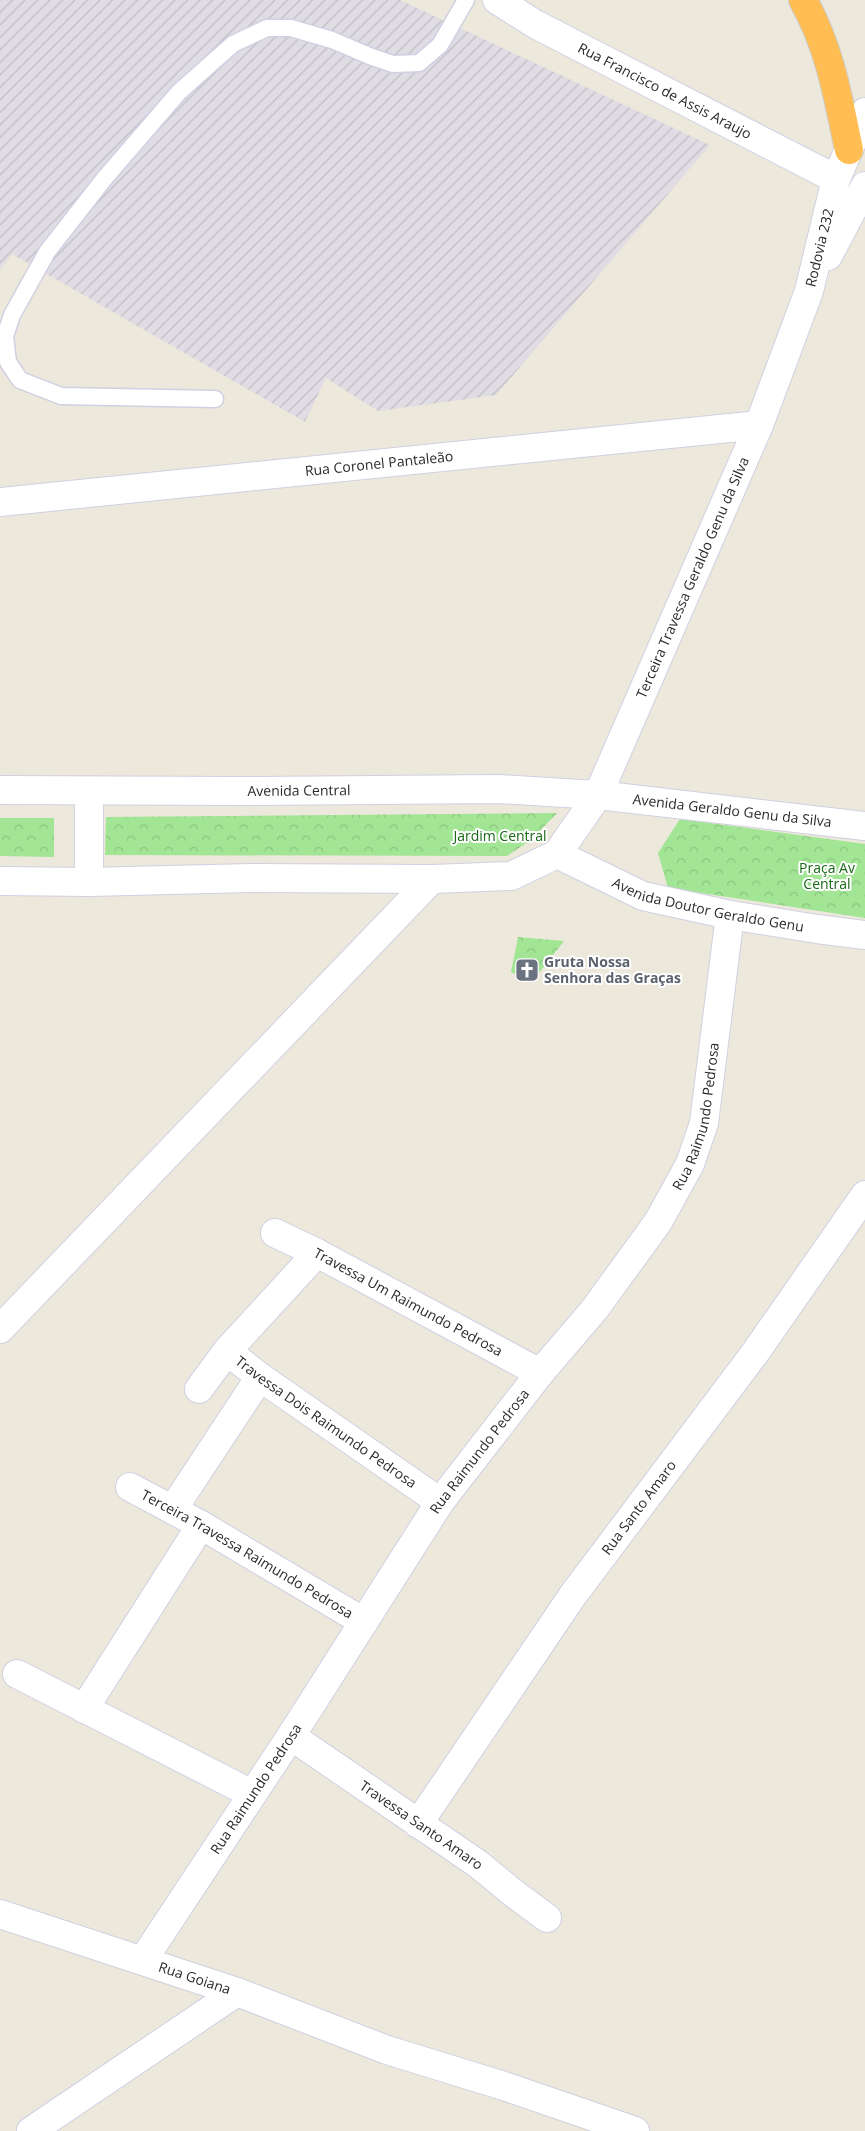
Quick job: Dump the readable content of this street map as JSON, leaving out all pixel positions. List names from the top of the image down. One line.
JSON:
{"streets":{"street":["Rua Francisco de Assis Araujo","Rodovia 232","Rua Coronel Pantaleão","Terceira Travessa Geraldo Genu da Silva","Avenida Central","Avenida Geraldo Genu da Silva","Avenida Doutor Geraldo Genu","Rua Raimundo Pedrosa","Travessa Um Raimundo Pedrosa","Travessa Dois Raimundo Pedrosa","Rua Santo Amaro","Terceira Travessa Raimundo Pedrosa","Travessa Santo Amaro","Rua Goiana"]},"crossings":[["Rua Francisco de Assis Araujo","Rodovia 232"],["Rodovia 232","Terceira Travessa Geraldo Genu da Silva"],["Rua Coronel Pantaleão","Terceira Travessa Geraldo Genu da Silva"],["Terceira Travessa Geraldo Genu da Silva","Avenida Central"],["Terceira Travessa Geraldo Genu da Silva","Avenida Geraldo Genu da Silva"],["Terceira Travessa Geraldo Genu da Silva","Avenida Doutor Geraldo Genu"],["Avenida Central","Avenida Geraldo Genu da Silva"],["Avenida Doutor Geraldo Genu","Rua Raimundo Pedrosa"],["Rua Raimundo Pedrosa","Travessa Um Raimundo Pedrosa"],["Rua Raimundo Pedrosa","Travessa Dois Raimundo Pedrosa"],["Rua Raimundo Pedrosa","Terceira Travessa Raimundo Pedrosa"],["Rua Raimundo Pedrosa","Travessa Santo Amaro"],["Rua Raimundo Pedrosa","Rua Goiana"],["Rua Santo Amaro","Travessa Santo Amaro"]],"parks":["Jardim Central","Praça Av Central"],"places":{"church":["Gruta Nossa Senhora das Graças"]}}
